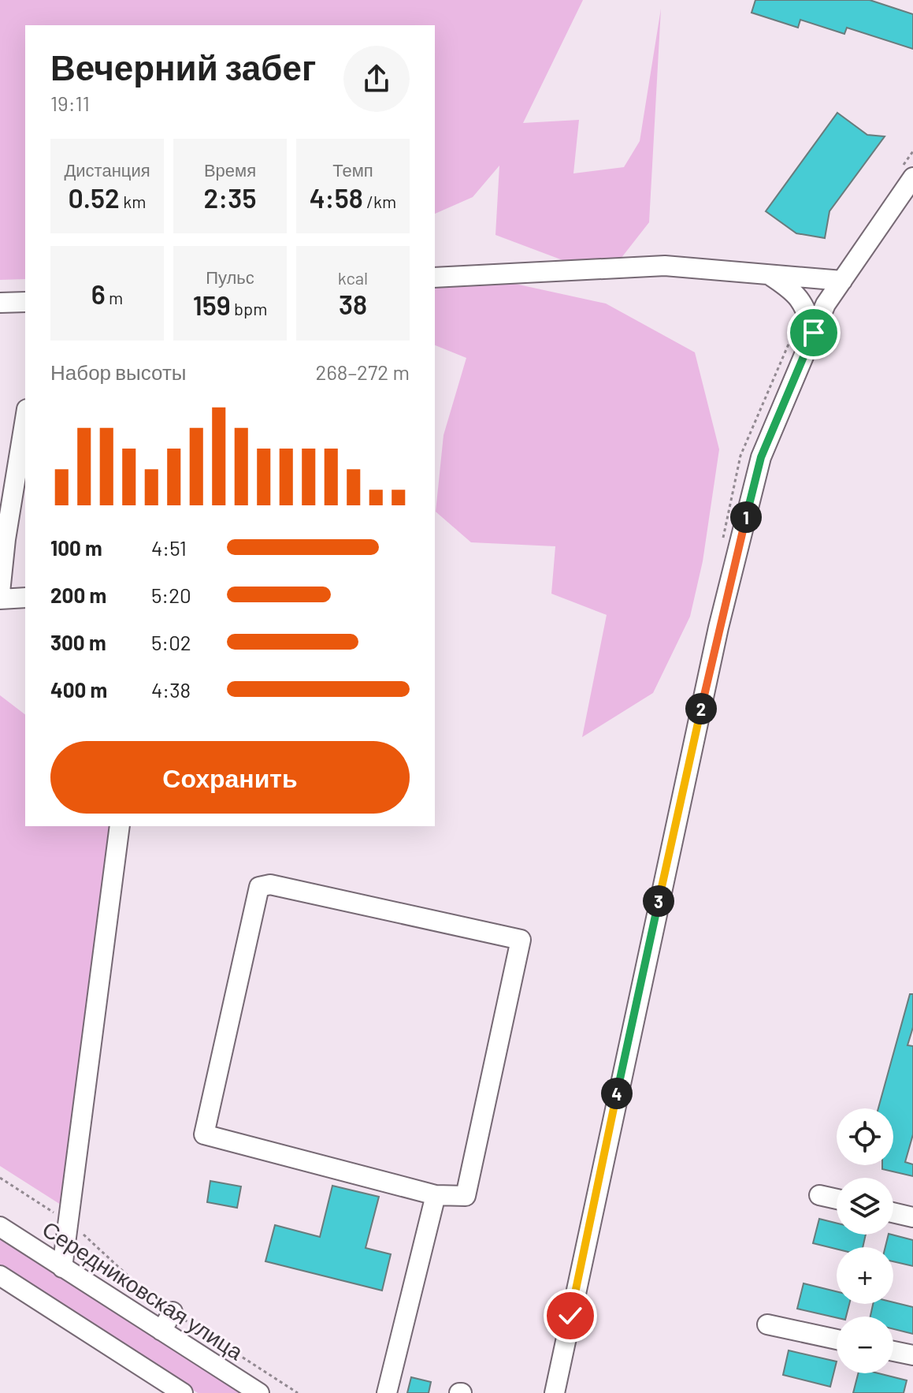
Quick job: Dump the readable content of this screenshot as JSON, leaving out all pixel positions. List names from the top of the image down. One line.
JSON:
{"streets":{"street":["Середниковская улица"]},"page":{"heading":["Вечерний забег","19:11"],"stats":[["Дистанция","0.52 km"],["Время","2:35"],["Темп","4:58 /km"],["6 m"],["Пульс","159 bpm"],["kcal","38"]],"chart":["Набор высоты","268–272 m"],"pins":["1","2","3","4"],"list":[{"name":"100 m","note":"4:51"},{"name":"200 m","note":"5:20"},{"name":"300 m","note":"5:02"},{"name":"400 m","note":"4:38"}],"buttons":"Сохранить","map_buttons":["+","−"]}}
